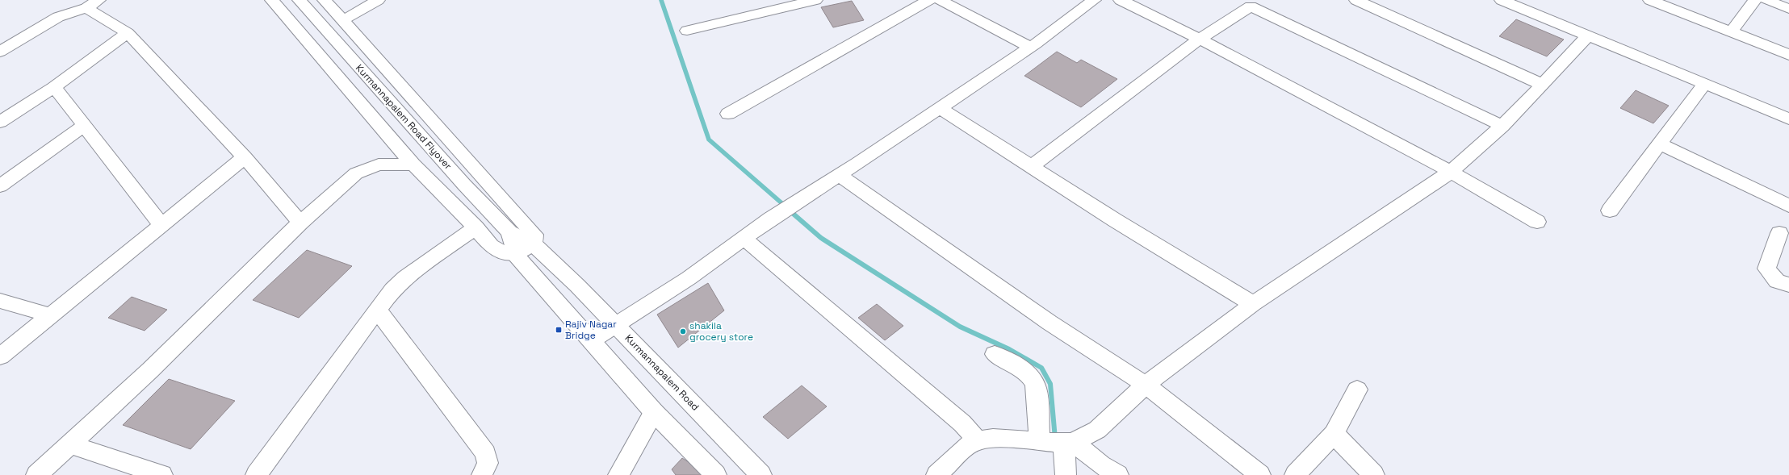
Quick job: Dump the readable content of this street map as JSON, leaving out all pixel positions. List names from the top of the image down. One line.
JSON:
{"streets":{"street":["Kurmannapalem Road Flyover","Kurmannapalem Road"]},"crossings":[["Kurmannapalem Road Flyover","Kurmannapalem Road"]],"places":{"transit":["Rajiv Nagar Bridge"],"other":["shakila grocery store"]}}
